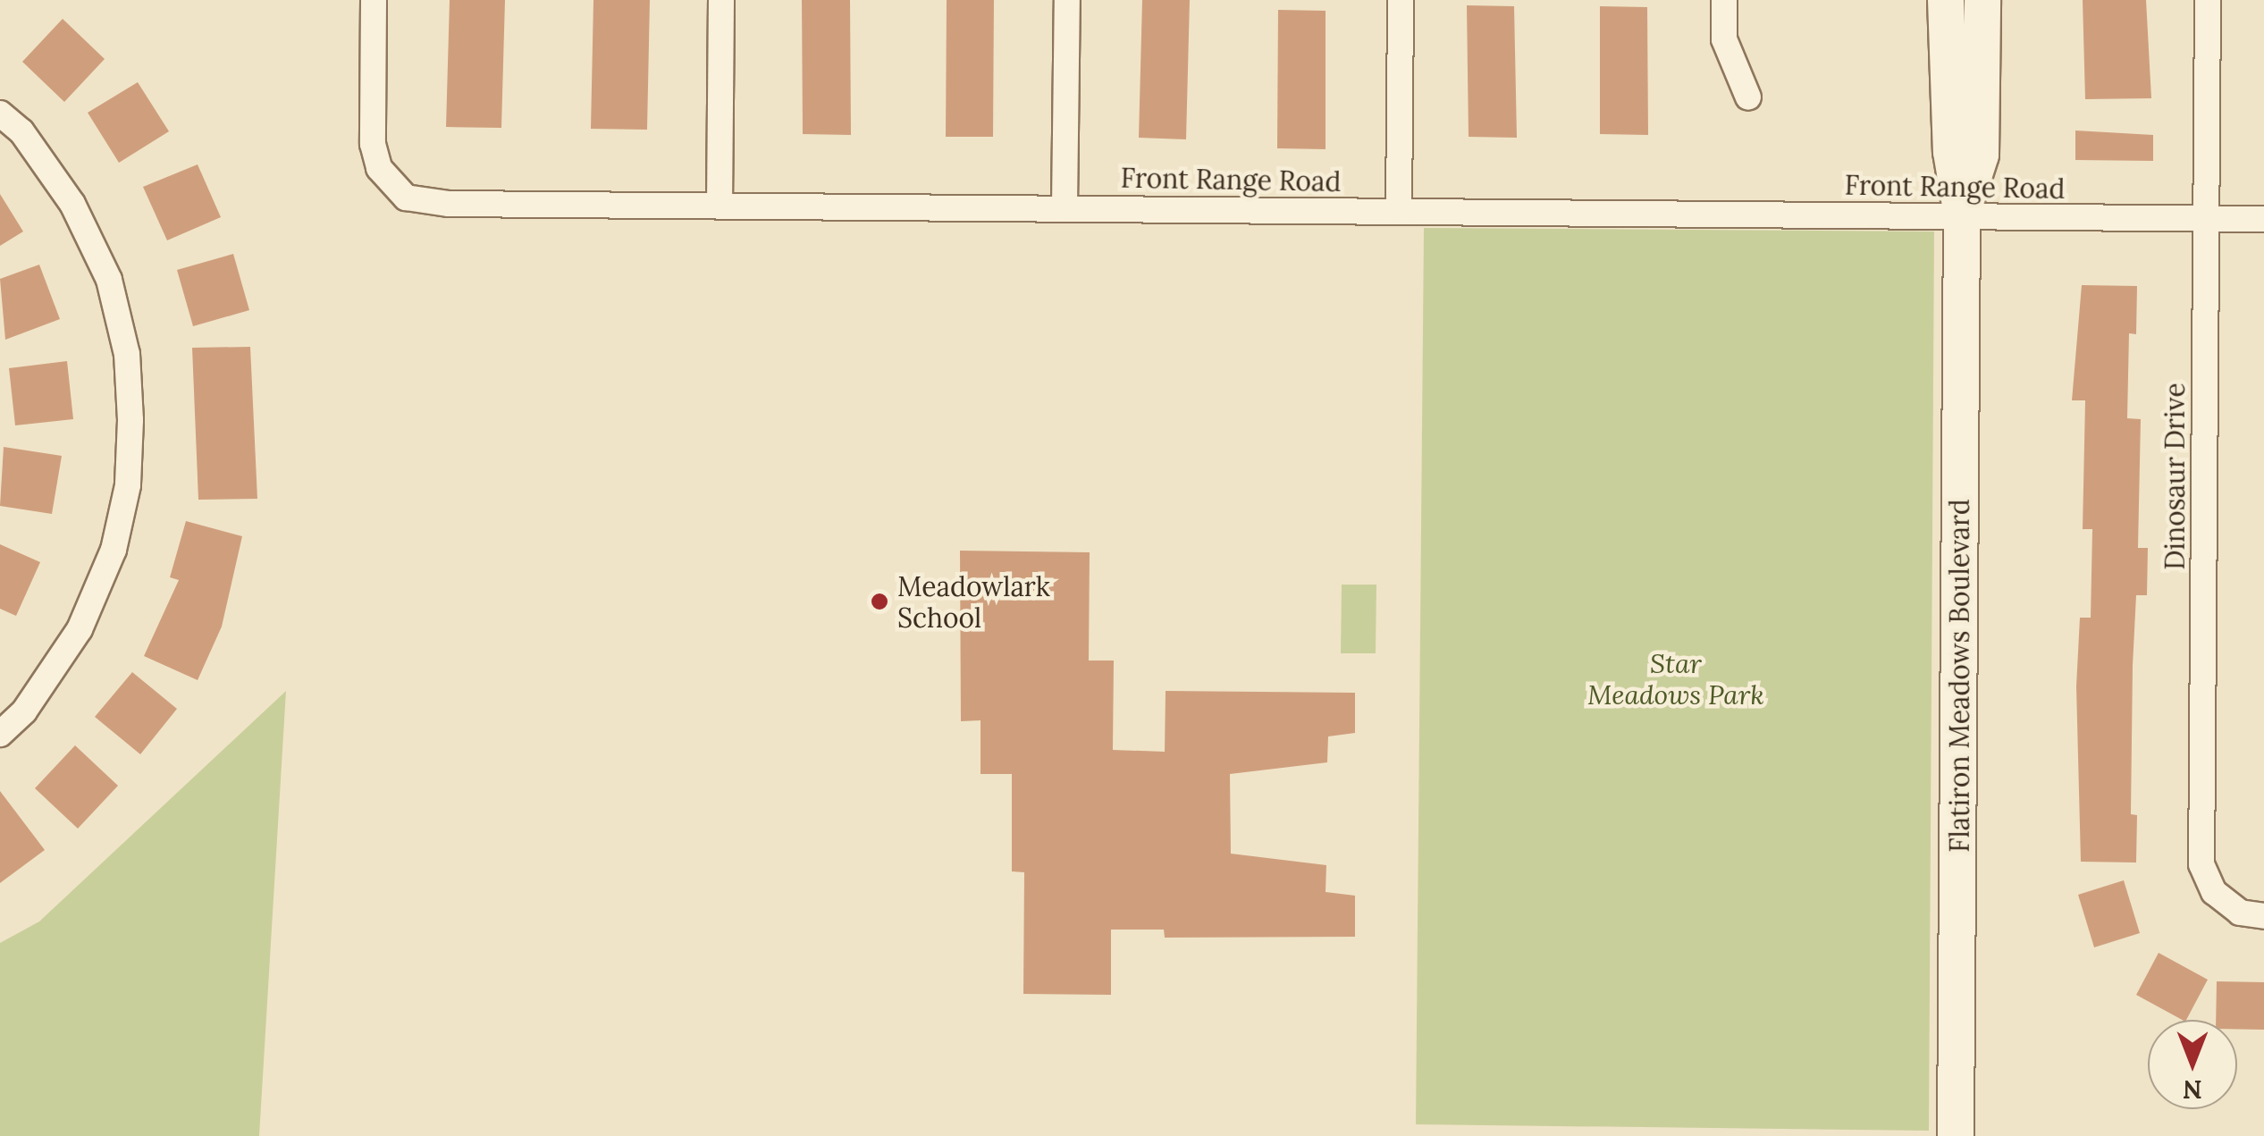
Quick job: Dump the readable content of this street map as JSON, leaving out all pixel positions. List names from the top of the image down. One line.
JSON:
{"streets":{"street":["Front Range Road","Dinosaur Drive","Flatiron Meadows Boulevard"]},"crossings":[["Front Range Road","Dinosaur Drive"],["Front Range Road","Flatiron Meadows Boulevard"]],"parks":["Star Meadows Park"],"places":["Meadowlark School"],"north":"bottom"}
